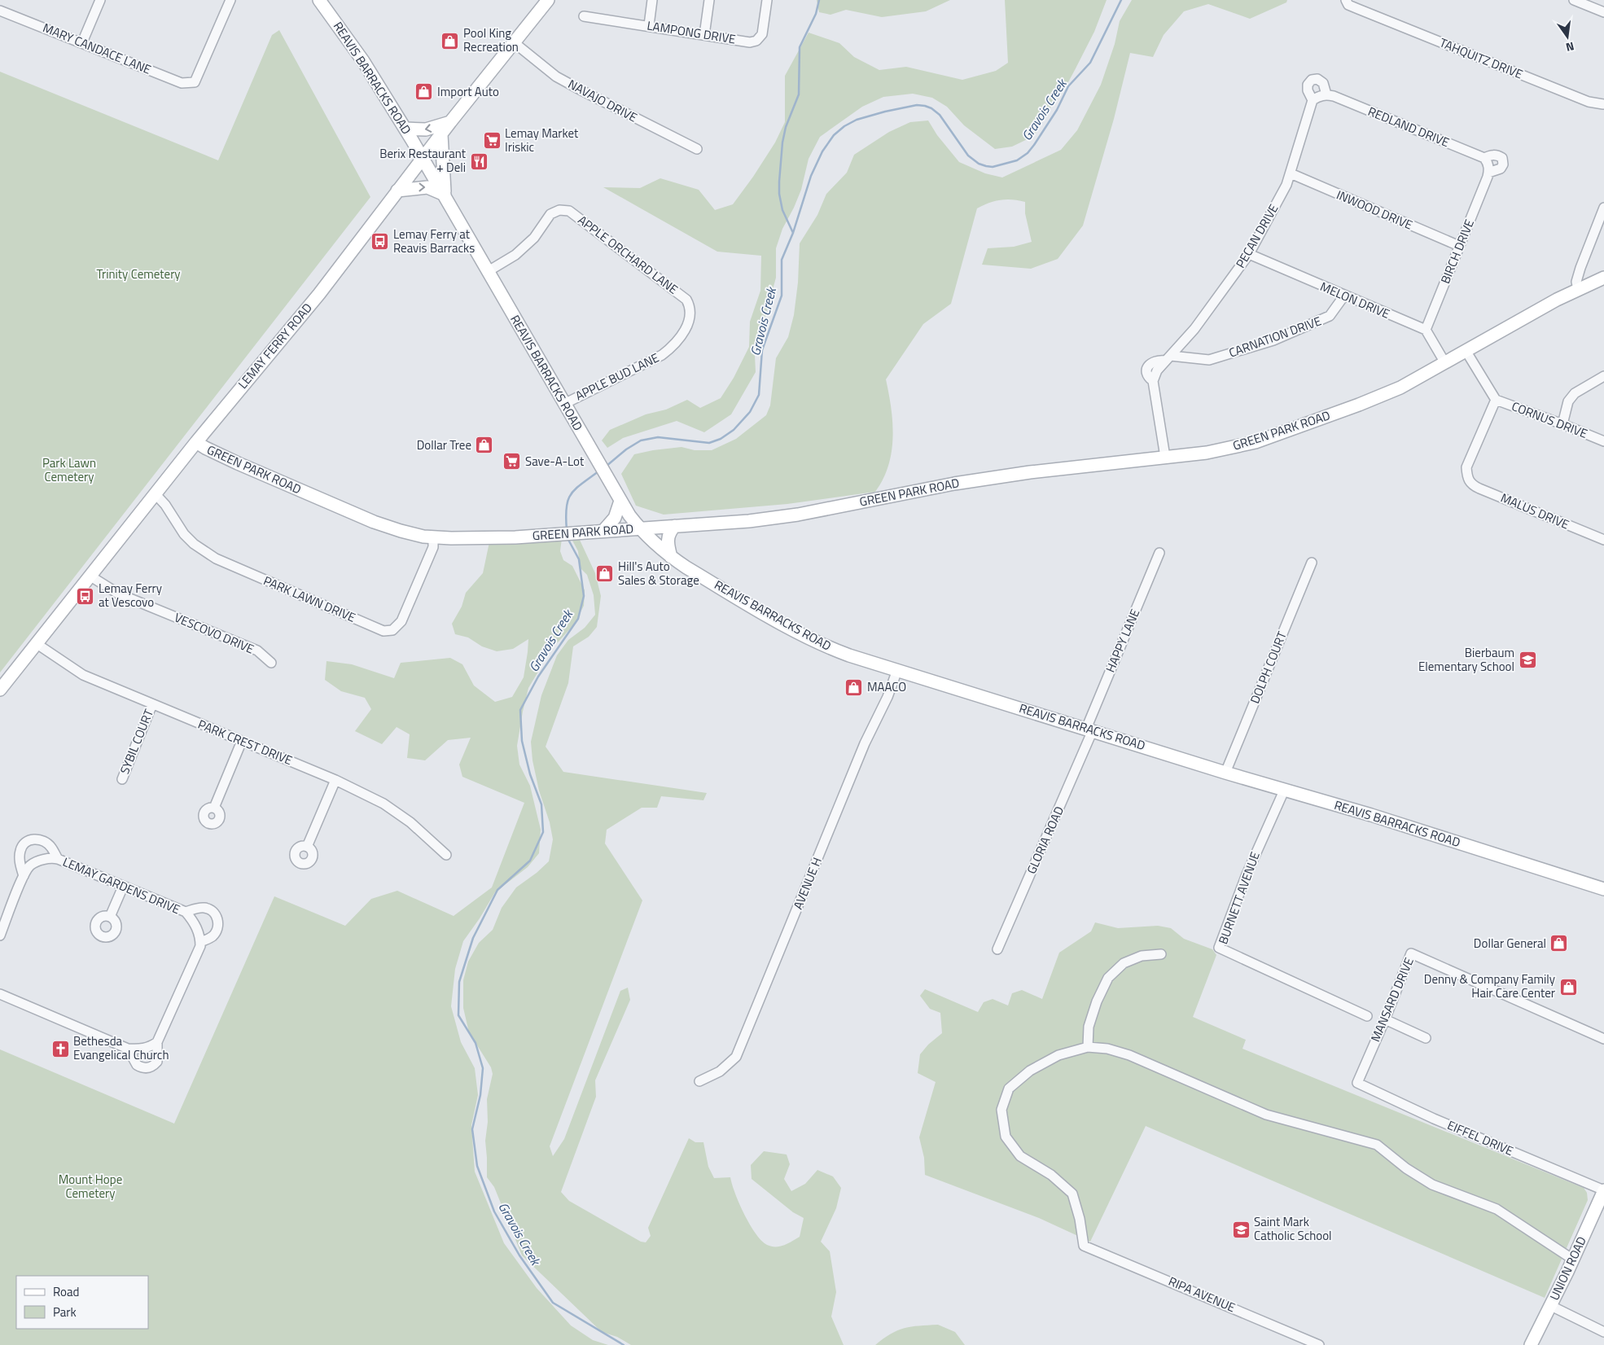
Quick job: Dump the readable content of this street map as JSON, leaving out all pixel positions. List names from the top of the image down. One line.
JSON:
{"streets":{"main road":["REAVIS BARRACKS ROAD","LEMAY FERRY ROAD","GREEN PARK ROAD","UNION ROAD"],"street":["LAMPONG DRIVE","MARY CANDACE LANE","TAHQUITZ DRIVE","NAVAJO DRIVE","REDLAND DRIVE","INWOOD DRIVE","PECAN DRIVE","BIRCH DRIVE","APPLE ORCHARD LANE","MELON DRIVE","CARNATION DRIVE","APPLE BUD LANE","CORNUS DRIVE","MALUS DRIVE","PARK LAWN DRIVE","VESCOVO DRIVE","HAPPY LANE","DOLPH COURT","SYBIL COURT","PARK CREST DRIVE","GLORIA ROAD","AVENUE H","LEMAY GARDENS DRIVE","BURNETT AVENUE","MANSARD DRIVE","EIFFEL DRIVE","RIPA AVENUE"]},"crossings":[["REAVIS BARRACKS ROAD","APPLE ORCHARD LANE"],["REAVIS BARRACKS ROAD","LEMAY FERRY ROAD"],["REAVIS BARRACKS ROAD","APPLE BUD LANE"],["REAVIS BARRACKS ROAD","GREEN PARK ROAD"],["REAVIS BARRACKS ROAD","HAPPY LANE"],["REAVIS BARRACKS ROAD","DOLPH COURT"],["REAVIS BARRACKS ROAD","GLORIA ROAD"],["REAVIS BARRACKS ROAD","AVENUE H"],["REAVIS BARRACKS ROAD","BURNETT AVENUE"],["NAVAJO DRIVE","LEMAY FERRY ROAD"],["REDLAND DRIVE","PECAN DRIVE"],["REDLAND DRIVE","BIRCH DRIVE"],["INWOOD DRIVE","PECAN DRIVE"],["INWOOD DRIVE","BIRCH DRIVE"],["PECAN DRIVE","MELON DRIVE"],["PECAN DRIVE","CARNATION DRIVE"],["PECAN DRIVE","GREEN PARK ROAD"],["BIRCH DRIVE","MELON DRIVE"],["APPLE ORCHARD LANE","APPLE BUD LANE"],["MELON DRIVE","CARNATION DRIVE"],["LEMAY FERRY ROAD","GREEN PARK ROAD"],["LEMAY FERRY ROAD","PARK LAWN DRIVE"],["LEMAY FERRY ROAD","VESCOVO DRIVE"],["LEMAY FERRY ROAD","PARK CREST DRIVE"],["CORNUS DRIVE","MALUS DRIVE"],["GREEN PARK ROAD","PARK LAWN DRIVE"],["HAPPY LANE","GLORIA ROAD"],["SYBIL COURT","PARK CREST DRIVE"],["MANSARD DRIVE","EIFFEL DRIVE"],["EIFFEL DRIVE","UNION ROAD"]],"water":["Gravois Creek"],"parks":["Trinity Cemetery","Park Lawn Cemetery","Mount Hope Cemetery"],"places":{"shop":["Pool King Recreation","Import Auto","Dollar Tree","Hill's Auto Sales & Storage","MAACO","Dollar General","Denny & Company Family Hair Care Center"],"supermarket":["Lemay Market Iriskic","Save-A-Lot"],"restaurant":["Berix Restaurant + Deli"],"bus stop":["Lemay Ferry at Reavis Barracks","Lemay Ferry at Vescovo"],"school or university":["Bierbaum Elementary School","Saint Mark Catholic School"],"church":["Bethesda Evangelical Church"]},"legend":["Road","Park"],"north":"bottom"}
